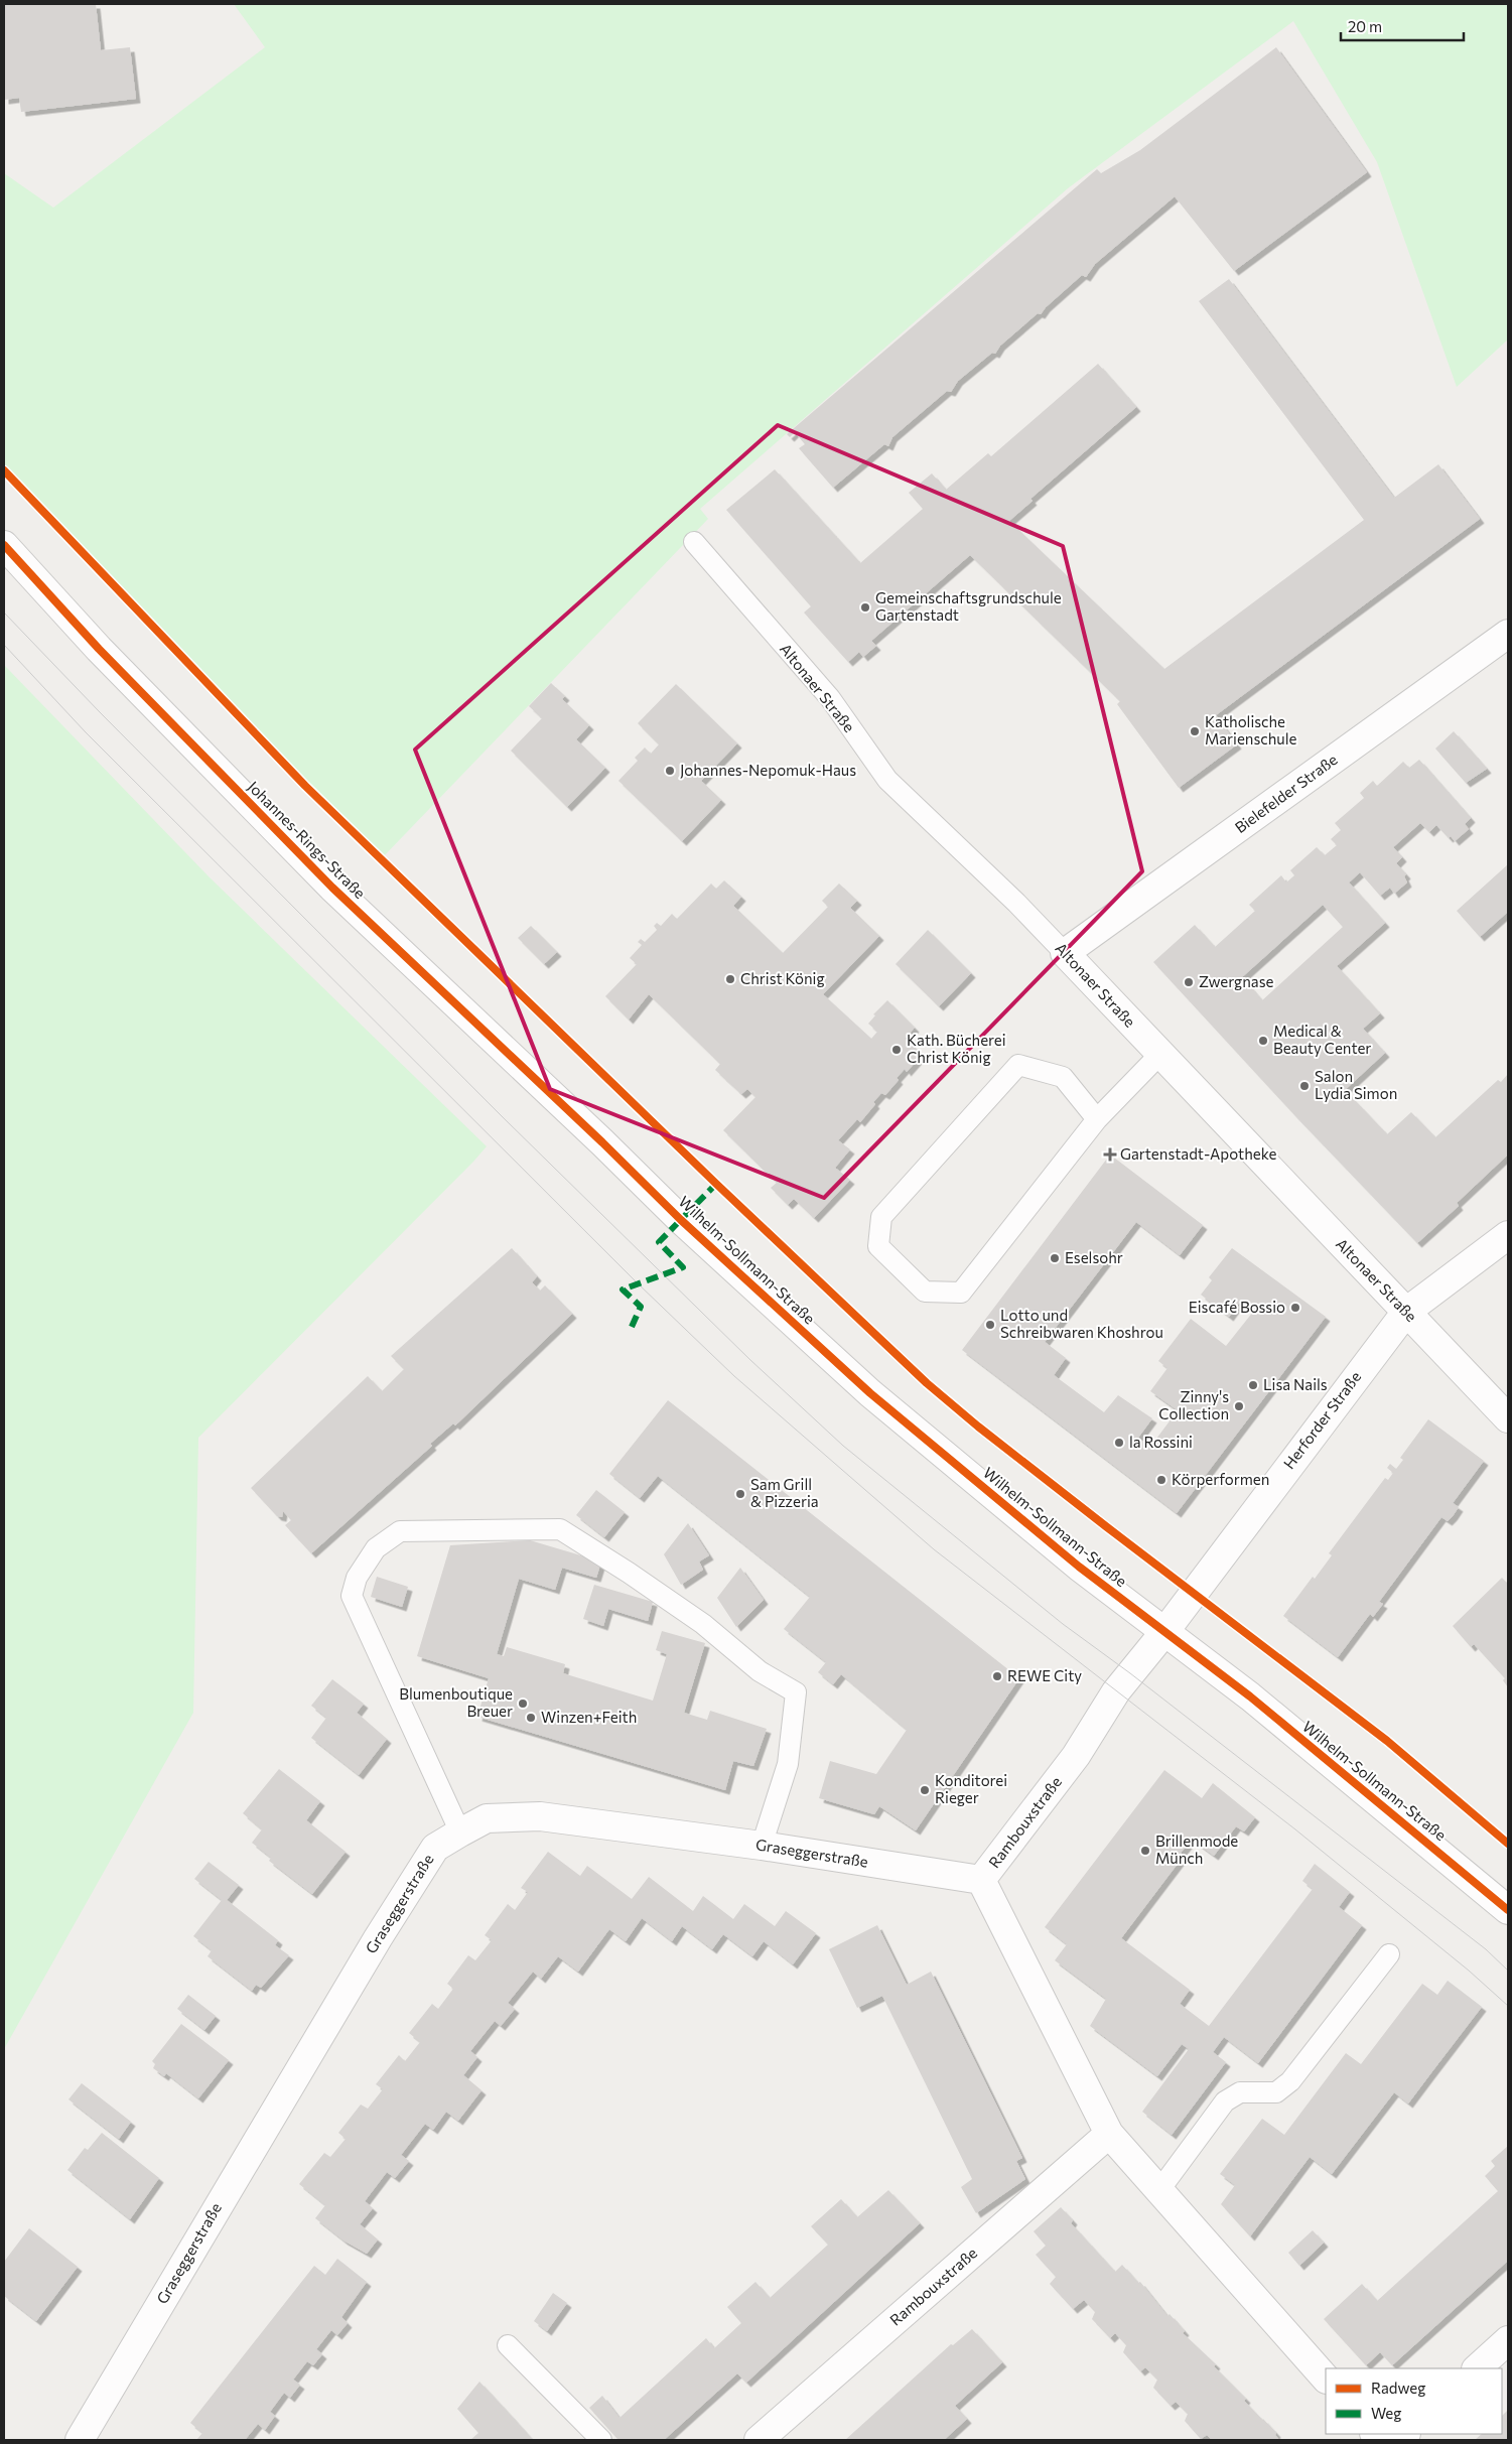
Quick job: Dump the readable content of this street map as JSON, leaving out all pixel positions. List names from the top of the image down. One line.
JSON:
{"streets":{"street":["Altonaer Straße","Bielefelder Straße","Johannes-Rings-Straße","Wilhelm-Sollmann-Straße","Herforder Straße","Rambouxstraße","Graseggerstraße"]},"crossings":[["Altonaer Straße","Bielefelder Straße"],["Altonaer Straße","Herforder Straße"],["Johannes-Rings-Straße","Wilhelm-Sollmann-Straße"],["Wilhelm-Sollmann-Straße","Herforder Straße"],["Wilhelm-Sollmann-Straße","Rambouxstraße"],["Herforder Straße","Rambouxstraße"],["Rambouxstraße","Graseggerstraße"]],"places":{"other":["Gemeinschaftsgrundschule Gartenstadt","Katholische Marienschule","Johannes-Nepomuk-Haus","Christ König","Zwergnase","Medical & Beauty Center","Kath. Bücherei Christ König","Salon Lydia Simon","Eselsohr","Eiscafé Bossio","Lotto und Schreibwaren Khoshrou","Lisa Nails","Zinny's Collection","la Rossini","Körperformen","Sam Grill & Pizzeria","REWE City","Blumenboutique Breuer","Winzen+Feith","Konditorei Rieger","Brillenmode Münch"],"health":["Gartenstadt-Apotheke"]},"legend":["Radweg","Weg"],"scale_bar":"20 m"}
